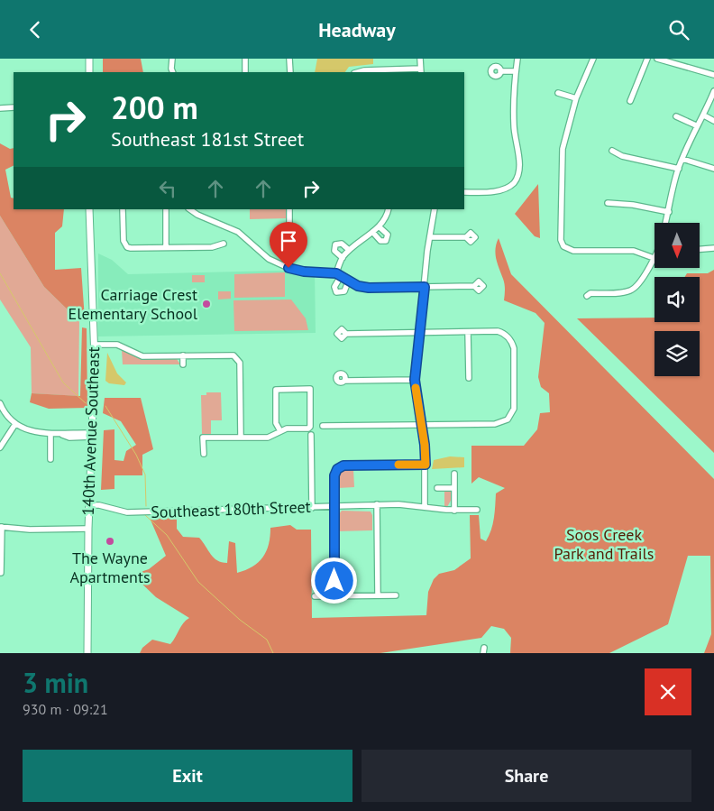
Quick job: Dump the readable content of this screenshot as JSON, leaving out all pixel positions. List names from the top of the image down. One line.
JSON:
{"streets":{"main road":["140th Avenue Southeast"],"street":["Southeast 180th Street"]},"crossings":[["140th Avenue Southeast","Southeast 180th Street"]],"parks":["Soos Creek Park and Trails"],"places":["Carriage Crest Elementary School","The Wayne Apartments"],"north":"bottom","page":{"header":"Headway","turn":["200 m","Southeast 181st Street"],"heading":["3 min","930 m · 09:21"],"buttons":["Exit","Share"]}}
